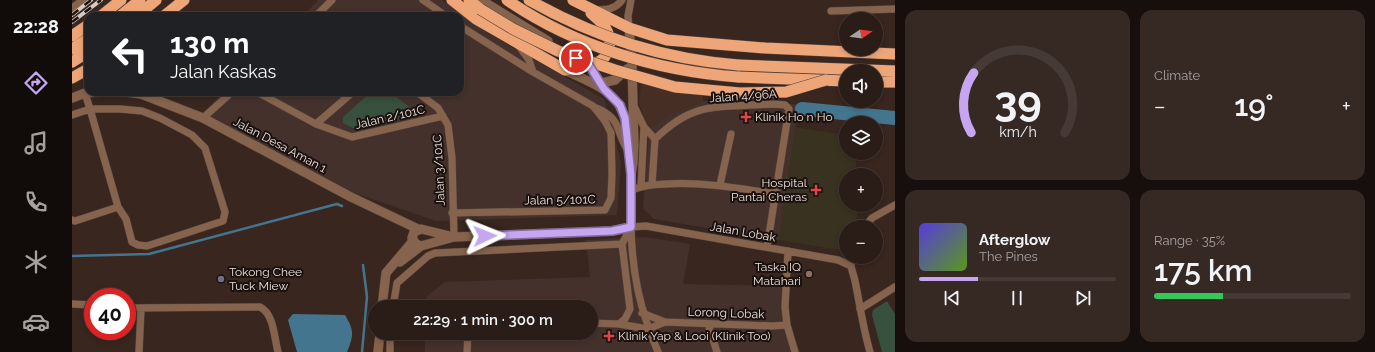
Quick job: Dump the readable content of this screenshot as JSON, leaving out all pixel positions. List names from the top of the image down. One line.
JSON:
{"streets":{"street":["Jalan 4/96A","Jalan 2/101C","Jalan Desa Aman 1","Jalan 3/101C","Jalan 5/101C","Jalan Lobak","Lorong Lobak"]},"crossings":[["Jalan 2/101C","Jalan 3/101C"],["Jalan Desa Aman 1","Jalan 3/101C"],["Jalan 3/101C","Jalan 5/101C"]],"places":{"health":["Klinik Ho n Ho","Hospital Pantai Cheras","Klinik Yap & Looi (Klinik Too)"],"other":["Taska IQ Matahari","Tokong Chee Tuck Miew"]},"north":"right","page":{"tabs":"22:28","tile":["Climate",["Range · 35%","175 km"]],"map_buttons":["+","−"],"turn":["130 m","Jalan Kaskas"],"heat":["−","19°","+"],"song":["Afterglow","The Pines"],"limit":"40","trip":"22:29 · 1 min · 300 m","gauge":["39","km/h"]}}
